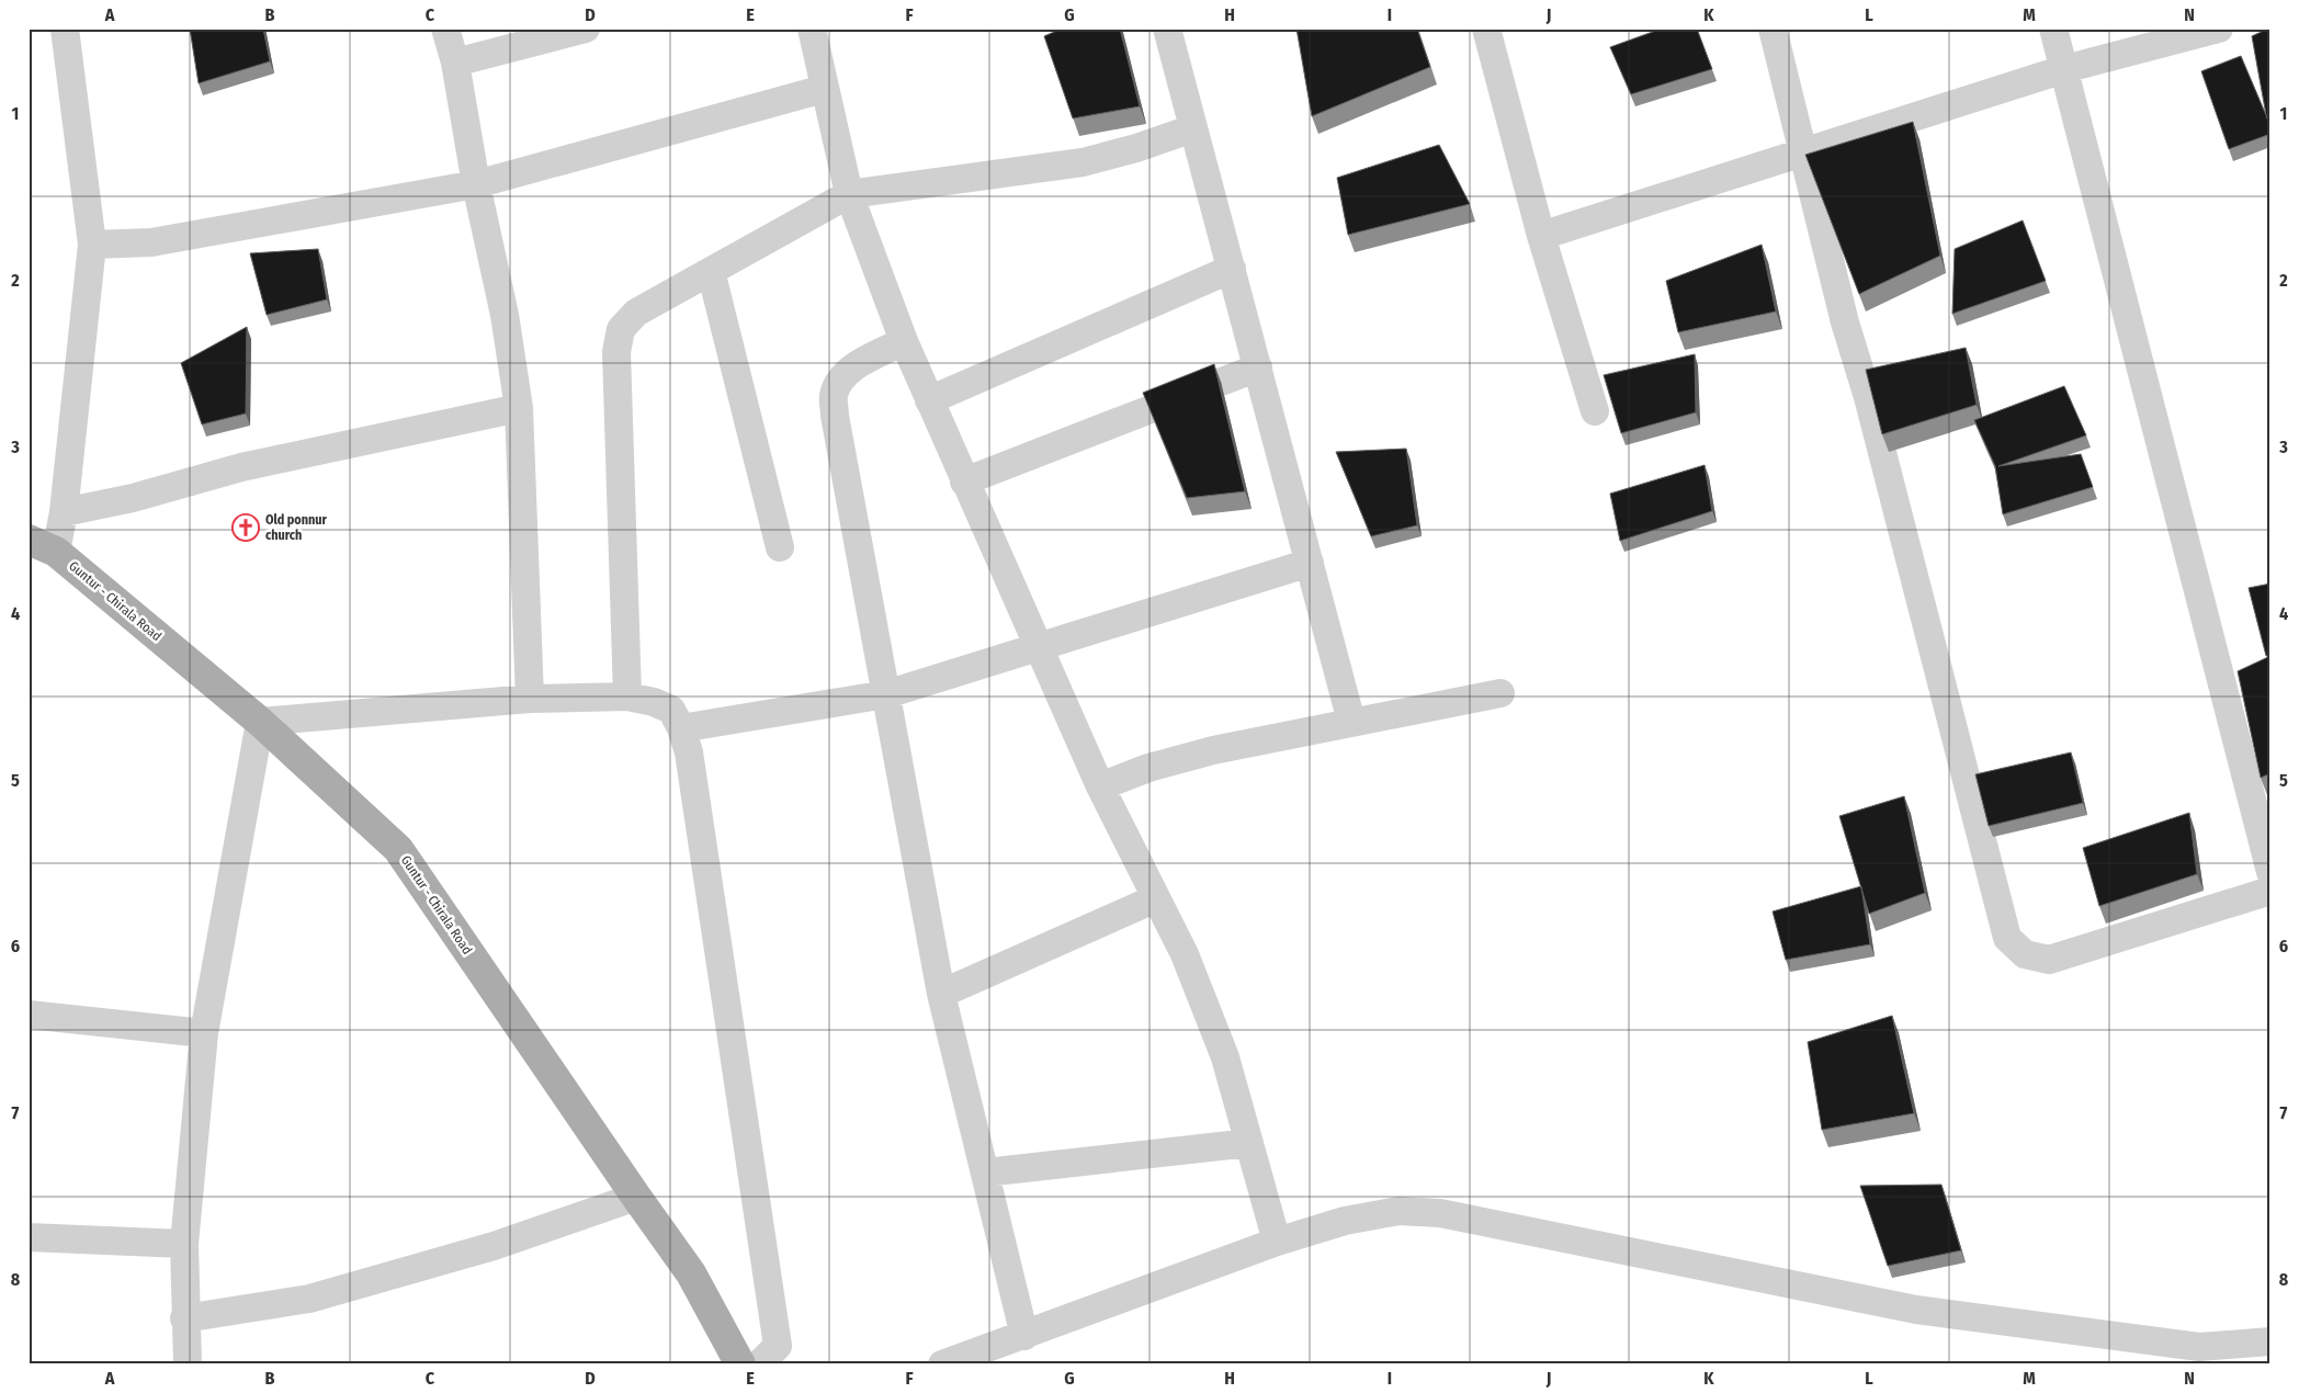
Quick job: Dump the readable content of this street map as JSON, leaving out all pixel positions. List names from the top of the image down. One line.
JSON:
{"streets":{"main road":["Guntur - Chirala Road"]},"places":{"church":["Old ponnur church"]},"grid":{"columns":["A","B","C","D","E","F","G","H","I","J","K","L","M","N"],"rows":["1","2","3","4","5","6","7","8"]}}
